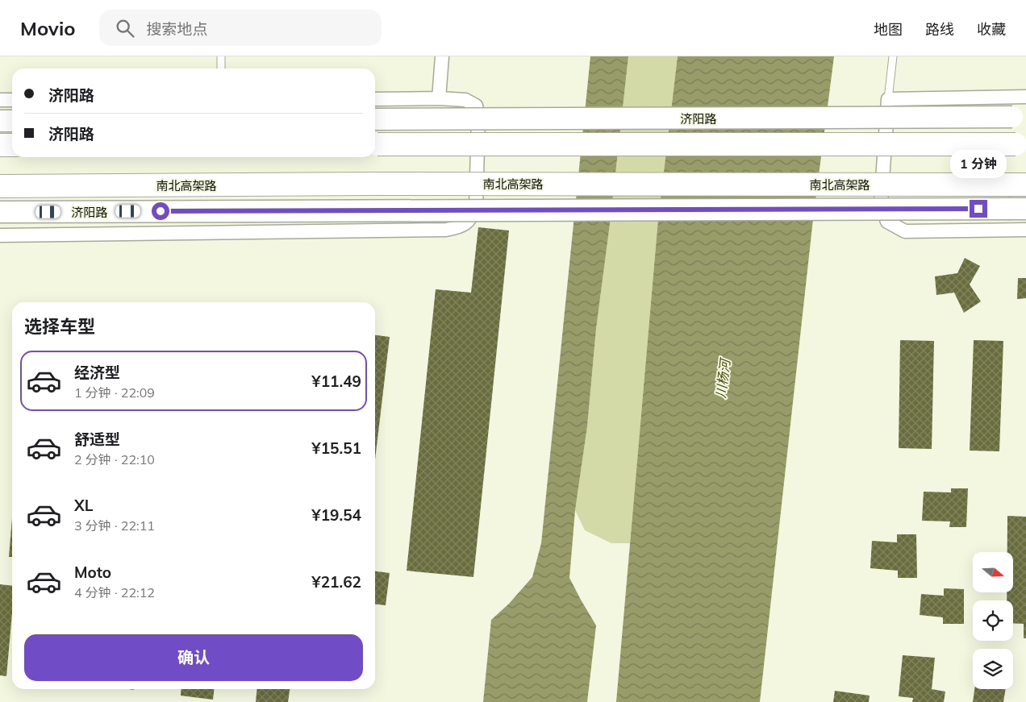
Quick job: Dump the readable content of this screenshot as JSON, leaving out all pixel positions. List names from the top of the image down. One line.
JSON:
{"streets":{"highway":["南北高架路"],"main road":["济阳路"]},"water":["川杨河"],"north":"right","page":{"header":"Movio","search":"搜索地点","nav":["地图","路线","收藏"],"banner":["济阳路","济阳路"],"bubble":"1 分钟","heading":"选择车型","list":[{"name":"经济型","note":"1 分钟 · 22:09","value":"¥11.49"},{"name":"舒适型","note":"2 分钟 · 22:10","value":"¥15.51"},{"name":"XL","note":"3 分钟 · 22:11","value":"¥19.54"},{"name":"Moto","note":"4 分钟 · 22:12","value":"¥21.62"}],"buttons":"确认"}}
